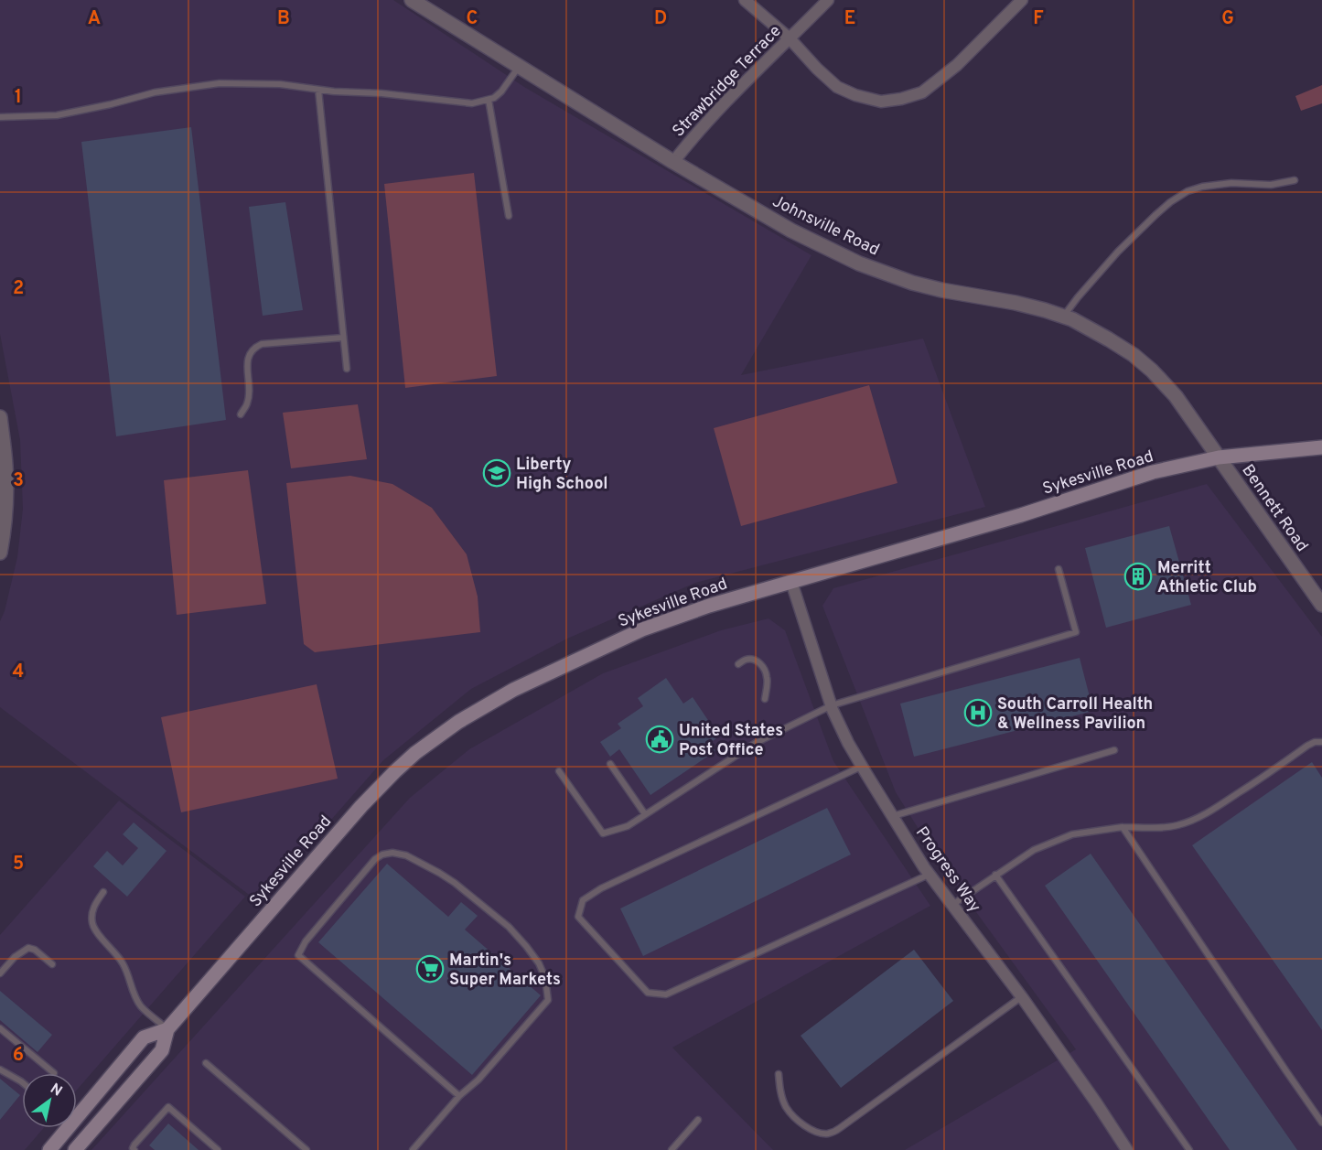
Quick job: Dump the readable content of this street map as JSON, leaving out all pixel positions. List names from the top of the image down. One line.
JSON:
{"streets":{"main road":["Sykesville Road"],"street":["Strawbridge Terrace","Johnsville Road","Bennett Road","Progress Way"]},"crossings":[["Strawbridge Terrace","Johnsville Road"],["Johnsville Road","Sykesville Road"],["Johnsville Road","Bennett Road"],["Sykesville Road","Bennett Road"],["Sykesville Road","Progress Way"]],"places":{"school or university":["Liberty High School"],"building":["Merritt Athletic Club"],"hospital":["South Carroll Health & Wellness Pavilion"],"public building":["United States Post Office"],"supermarket":["Martin's Super Markets"]},"north":"top right","grid":{"columns":["A","B","C","D","E","F","G"],"rows":["1","2","3","4","5","6"]}}
